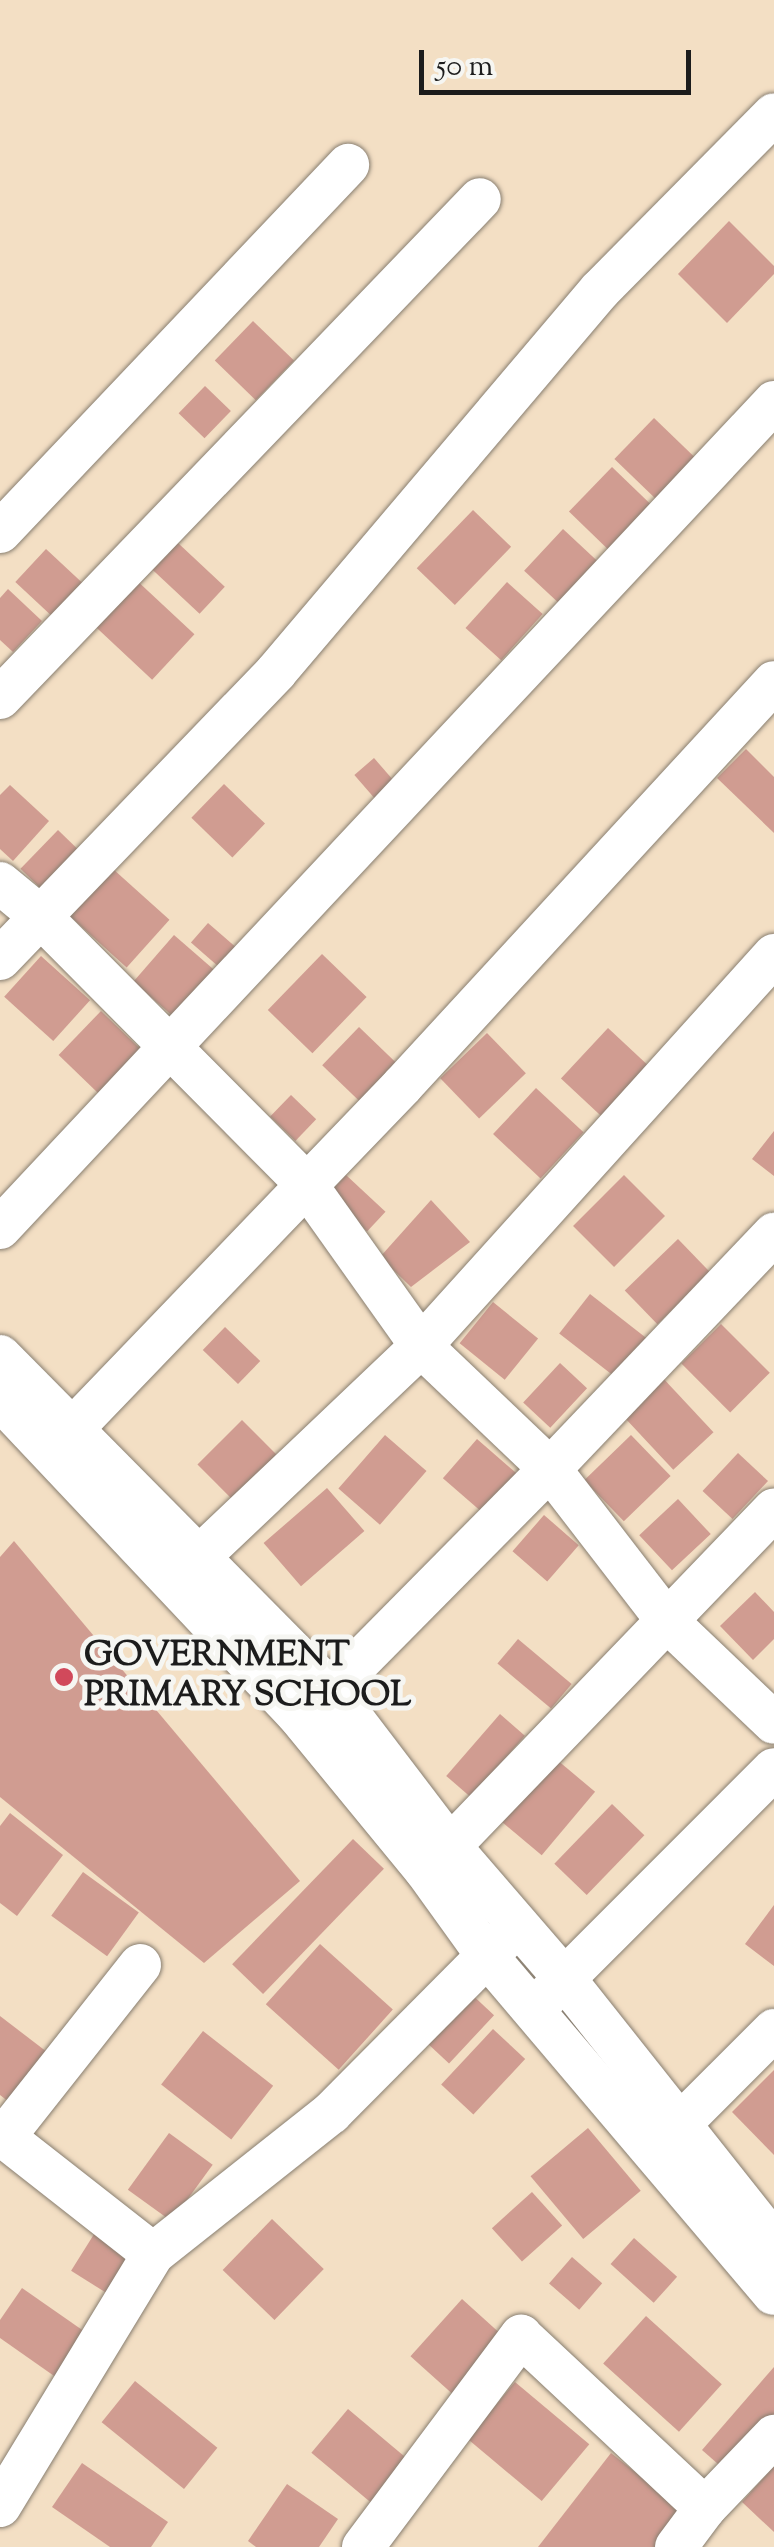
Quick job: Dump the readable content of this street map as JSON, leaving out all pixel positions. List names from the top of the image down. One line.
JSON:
{"places":["GOVERNMENT PRIMARY SCHOOL"],"scale_bar":"50 m"}
